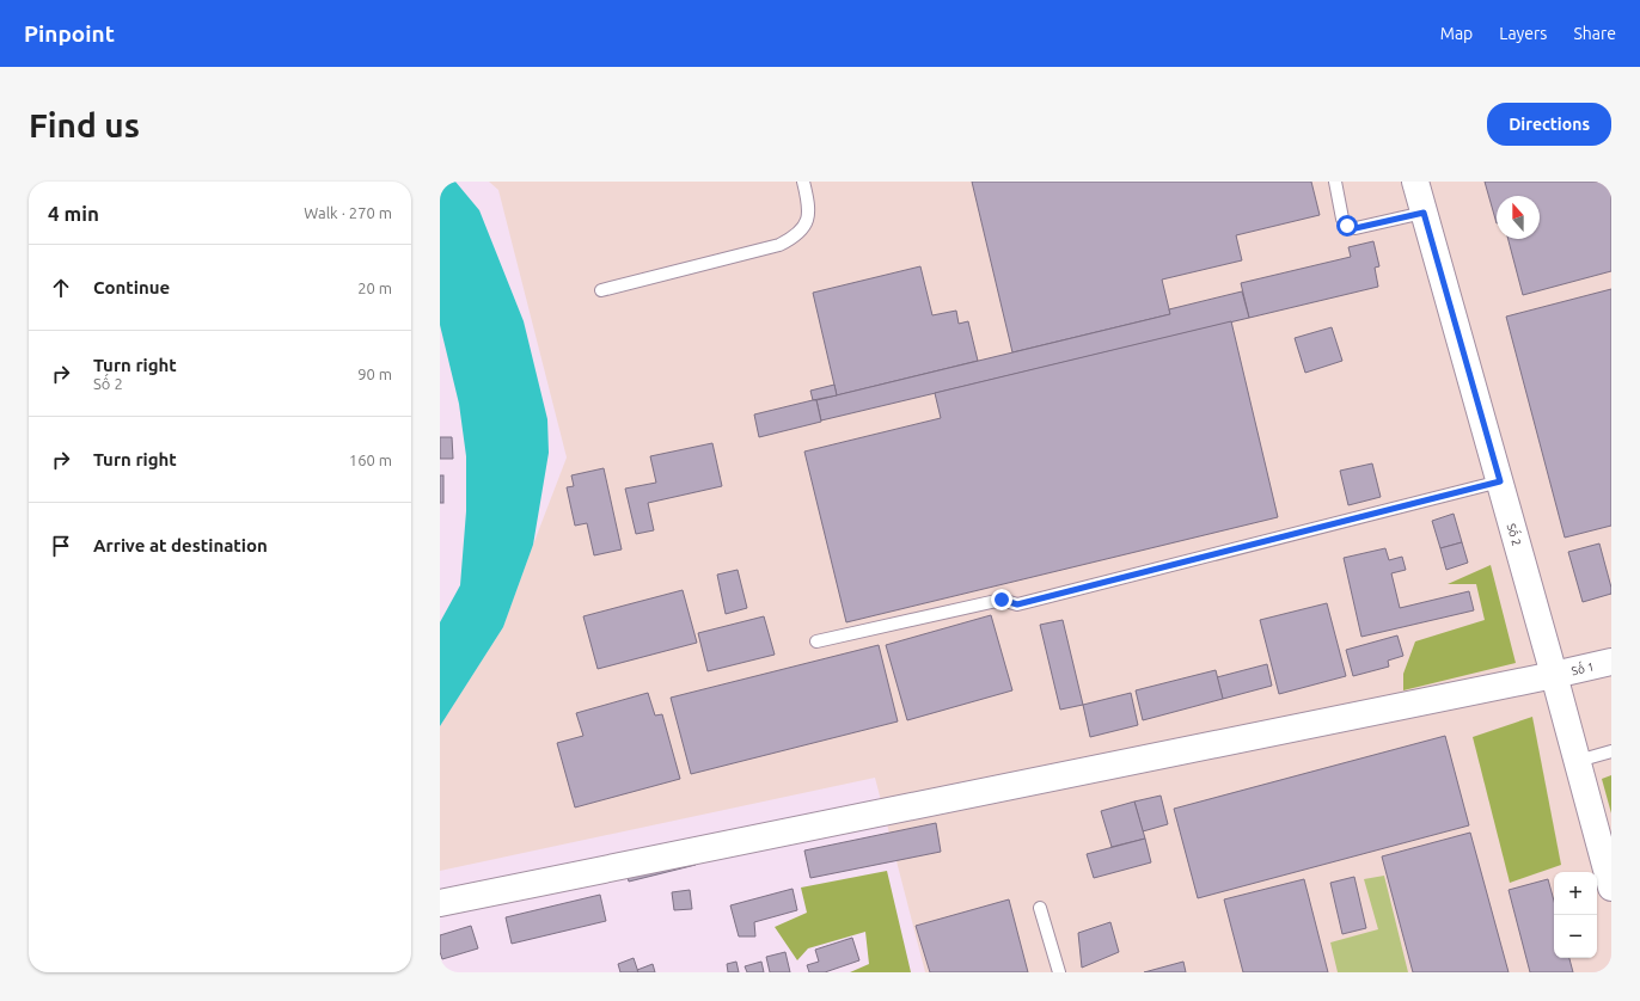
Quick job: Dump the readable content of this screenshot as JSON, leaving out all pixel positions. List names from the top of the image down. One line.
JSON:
{"streets":{"street":["Số 2","Số 1"]},"crossings":[["Số 2","Số 1"]],"north":"top","page":{"header":"Pinpoint","nav":["Map","Layers","Share"],"buttons":"Directions","title":"Find us","heading":["4 min","Walk · 270 m"],"list":[["Continue","20 m"],["Turn right","Số 2","90 m"],["Turn right","160 m"],"Arrive at destination"],"map_buttons":["+","−"]}}
